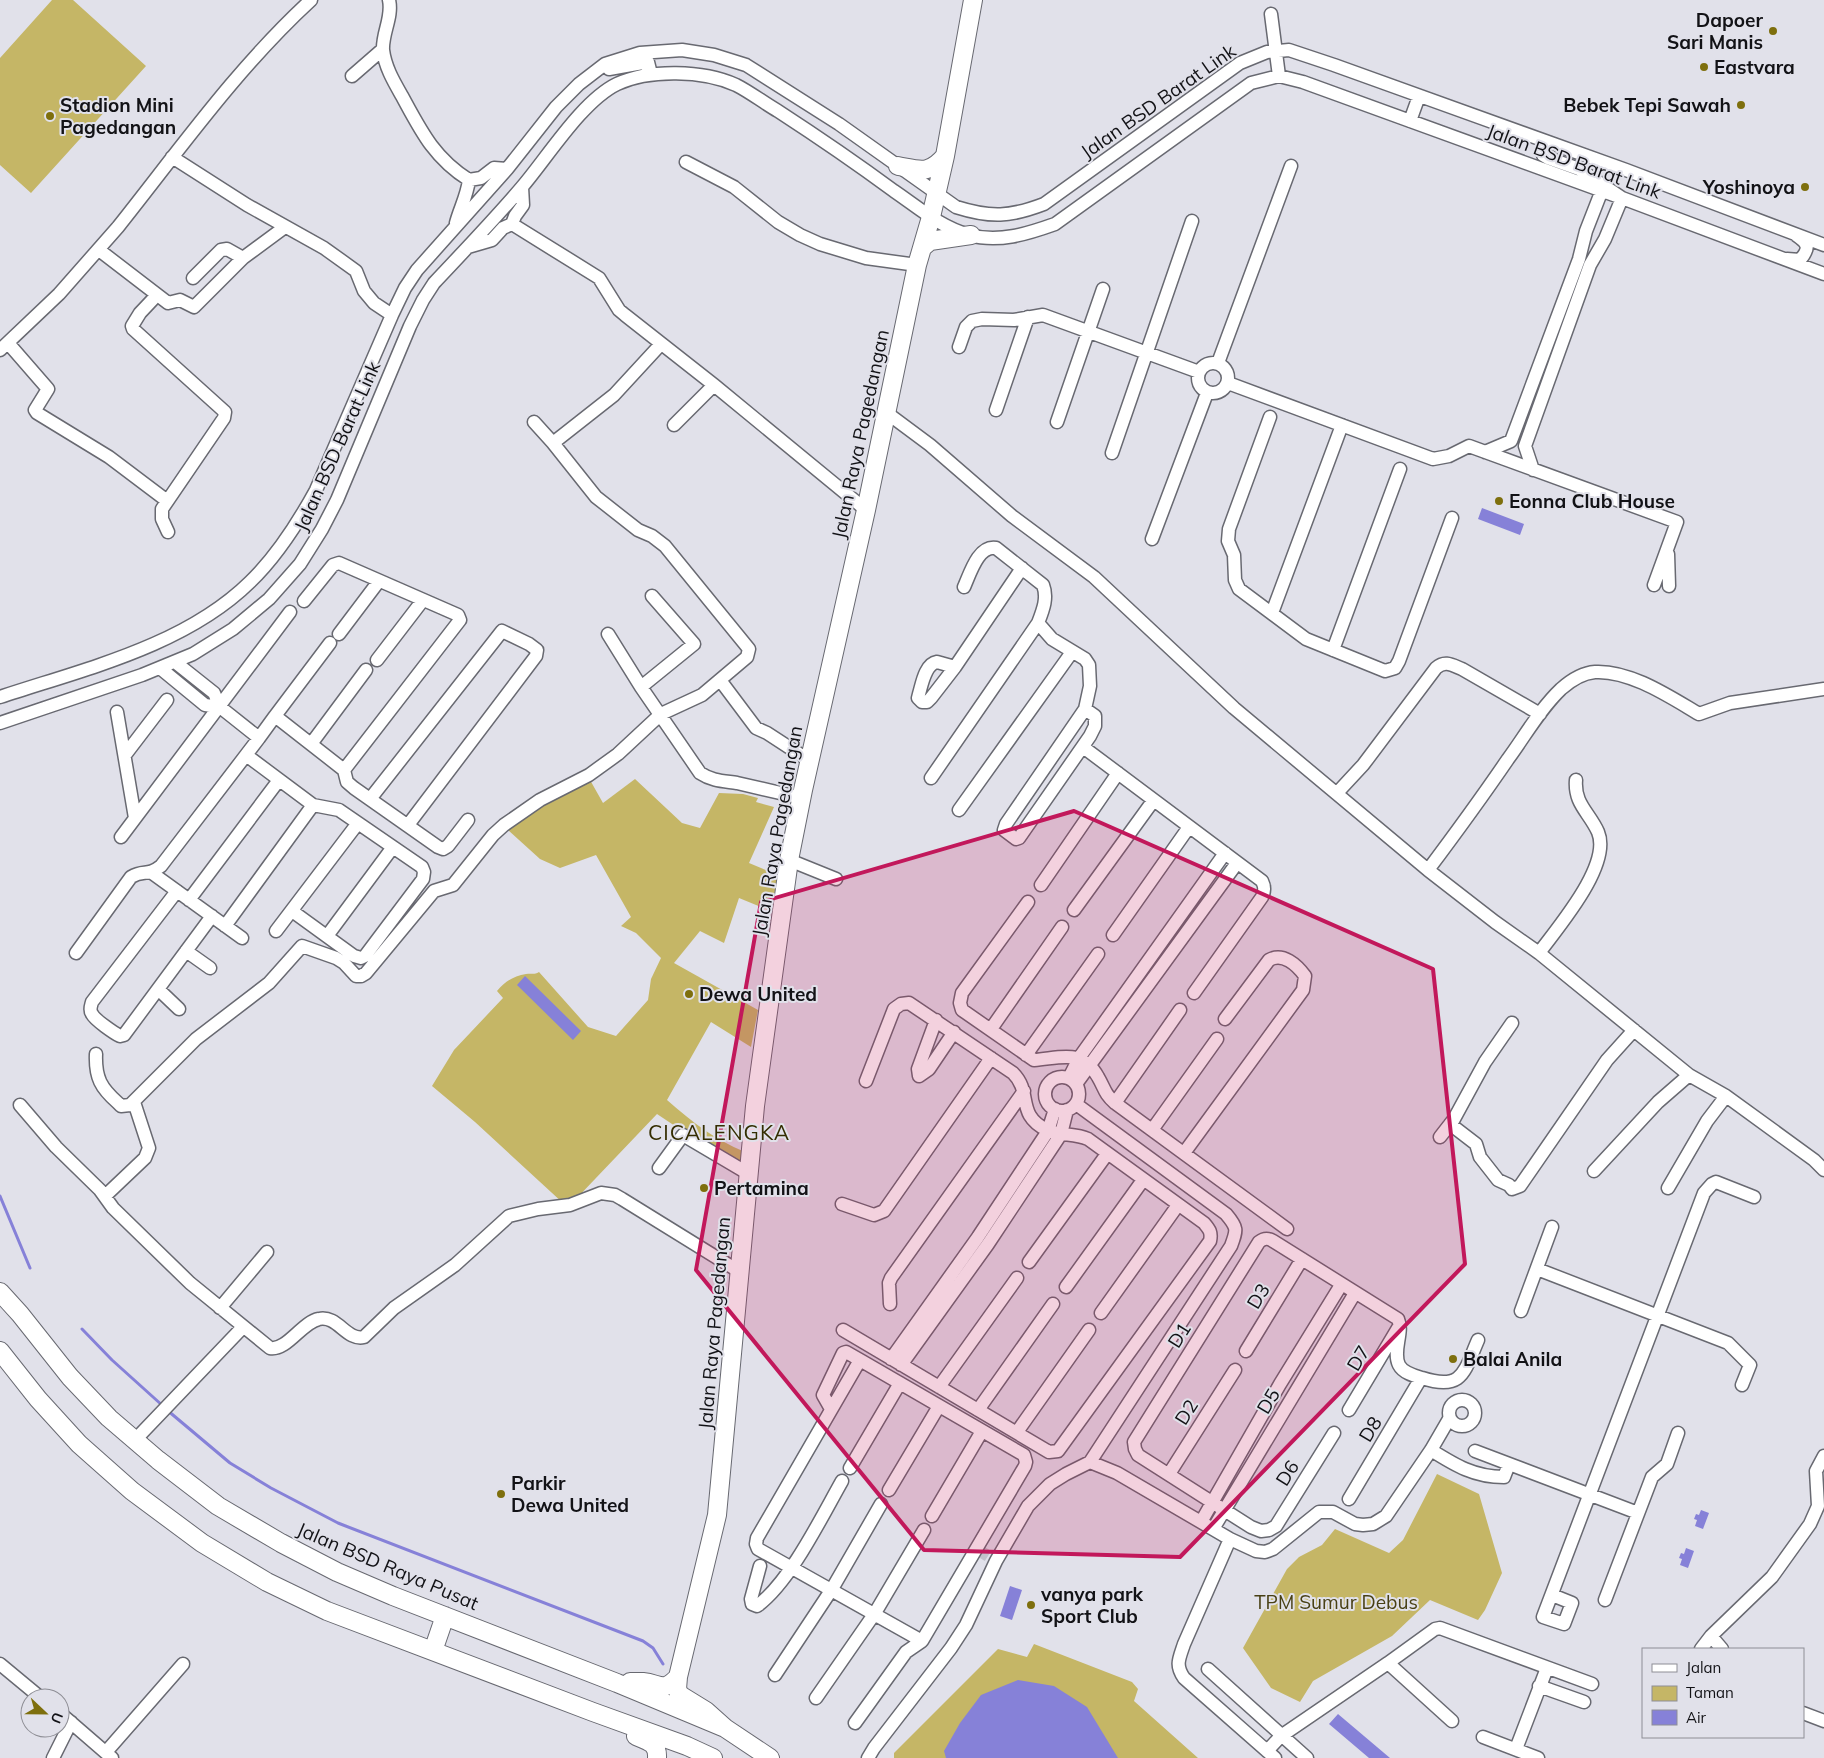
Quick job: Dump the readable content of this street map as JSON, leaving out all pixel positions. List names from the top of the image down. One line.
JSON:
{"streets":{"street":["Jalan BSD Barat Link","Jalan Raya Pagedangan","D3","D1","D7","D5","D2","D8","D6","Jalan BSD Raya Pusat"]},"crossings":[["Jalan BSD Barat Link","Jalan Raya Pagedangan"],["D3","D1"],["D1","D2"],["D5","D6"]],"districts":["CICALENGKA"],"parks":["TPM Sumur Debus"],"places":["Dapoer Sari Manis","Eastvara","Bebek Tepi Sawah","Stadion Mini Pagedangan","Yoshinoya","Eonna Club House","Dewa United","Pertamina","Balai Anila","Parkir Dewa United","vanya park Sport Club"],"legend":["Jalan","Taman","Air"],"north":"right"}
